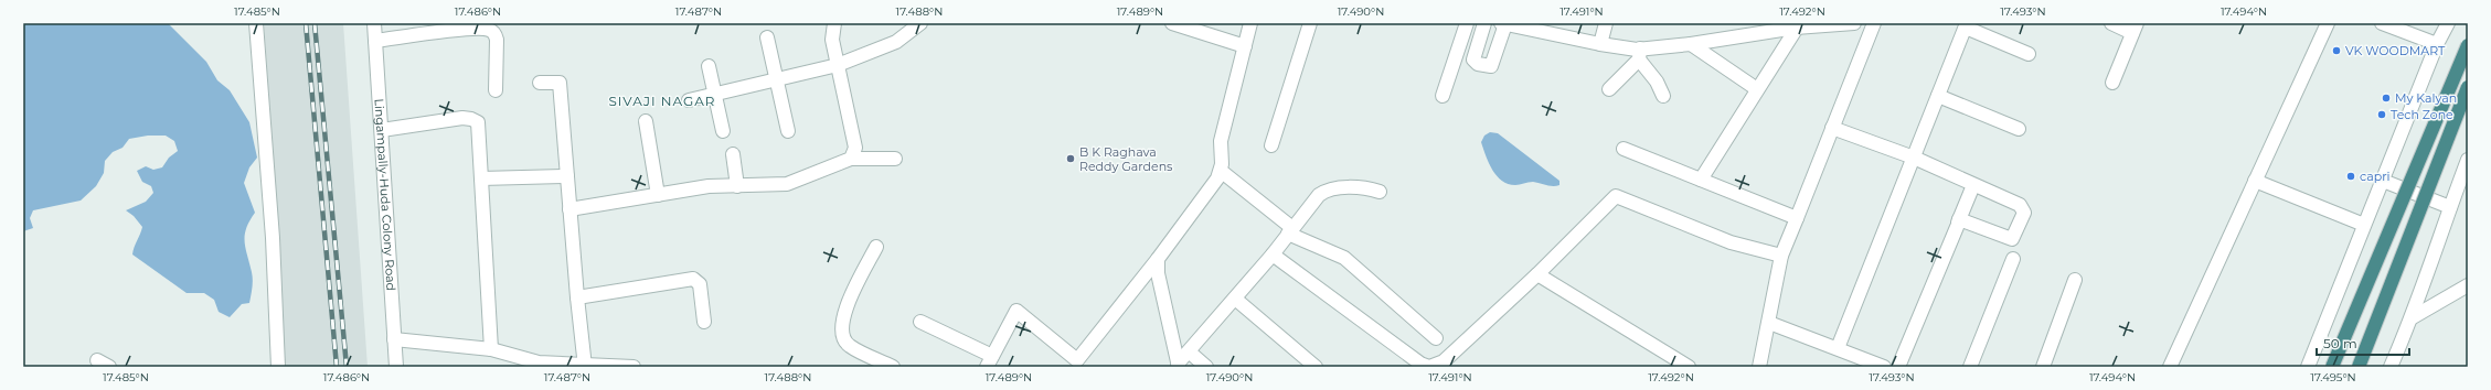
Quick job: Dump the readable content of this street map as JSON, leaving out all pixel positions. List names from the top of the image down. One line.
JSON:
{"streets":{"street":["Lingampally-Huda Colony Road"]},"districts":["SIVAJI NAGAR"],"places":["VK WOODMART","My Kalyan","Tech Zone","B K Raghava Reddy Gardens","capri"],"scale_bar":"50 m","coordinates":["17.485°N","17.486°N","17.487°N","17.488°N","17.489°N","17.490°N","17.491°N","17.492°N","17.493°N","17.494°N","17.495°N"]}
